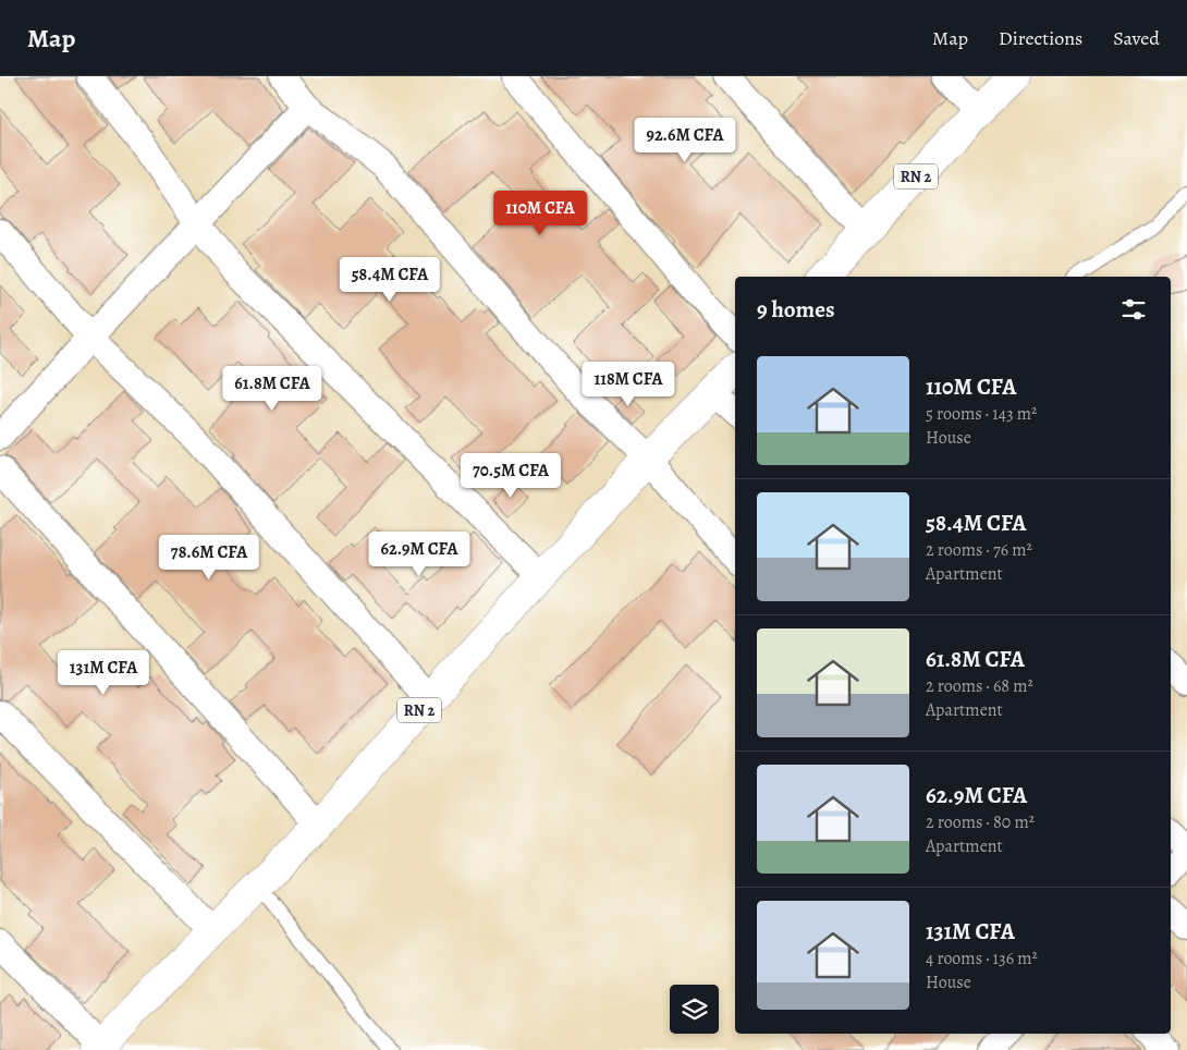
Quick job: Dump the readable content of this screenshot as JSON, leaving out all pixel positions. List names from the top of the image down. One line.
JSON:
{"streets":{"highway":["RN 2"]},"page":{"header":"Map","nav":["Map","Directions","Saved"],"price":["92.6M CFA","110M CFA","58.4M CFA","118M CFA","61.8M CFA","70.5M CFA","62.9M CFA","78.6M CFA","131M CFA"],"heading":"9 homes","list":[{"name":"110M CFA","note":"5 rooms · 143 m² · House"},{"name":"58.4M CFA","note":"2 rooms · 76 m² · Apartment"},{"name":"61.8M CFA","note":"2 rooms · 68 m² · Apartment"},{"name":"62.9M CFA","note":"2 rooms · 80 m² · Apartment"},{"name":"131M CFA","note":"4 rooms · 136 m² · House"}]}}
